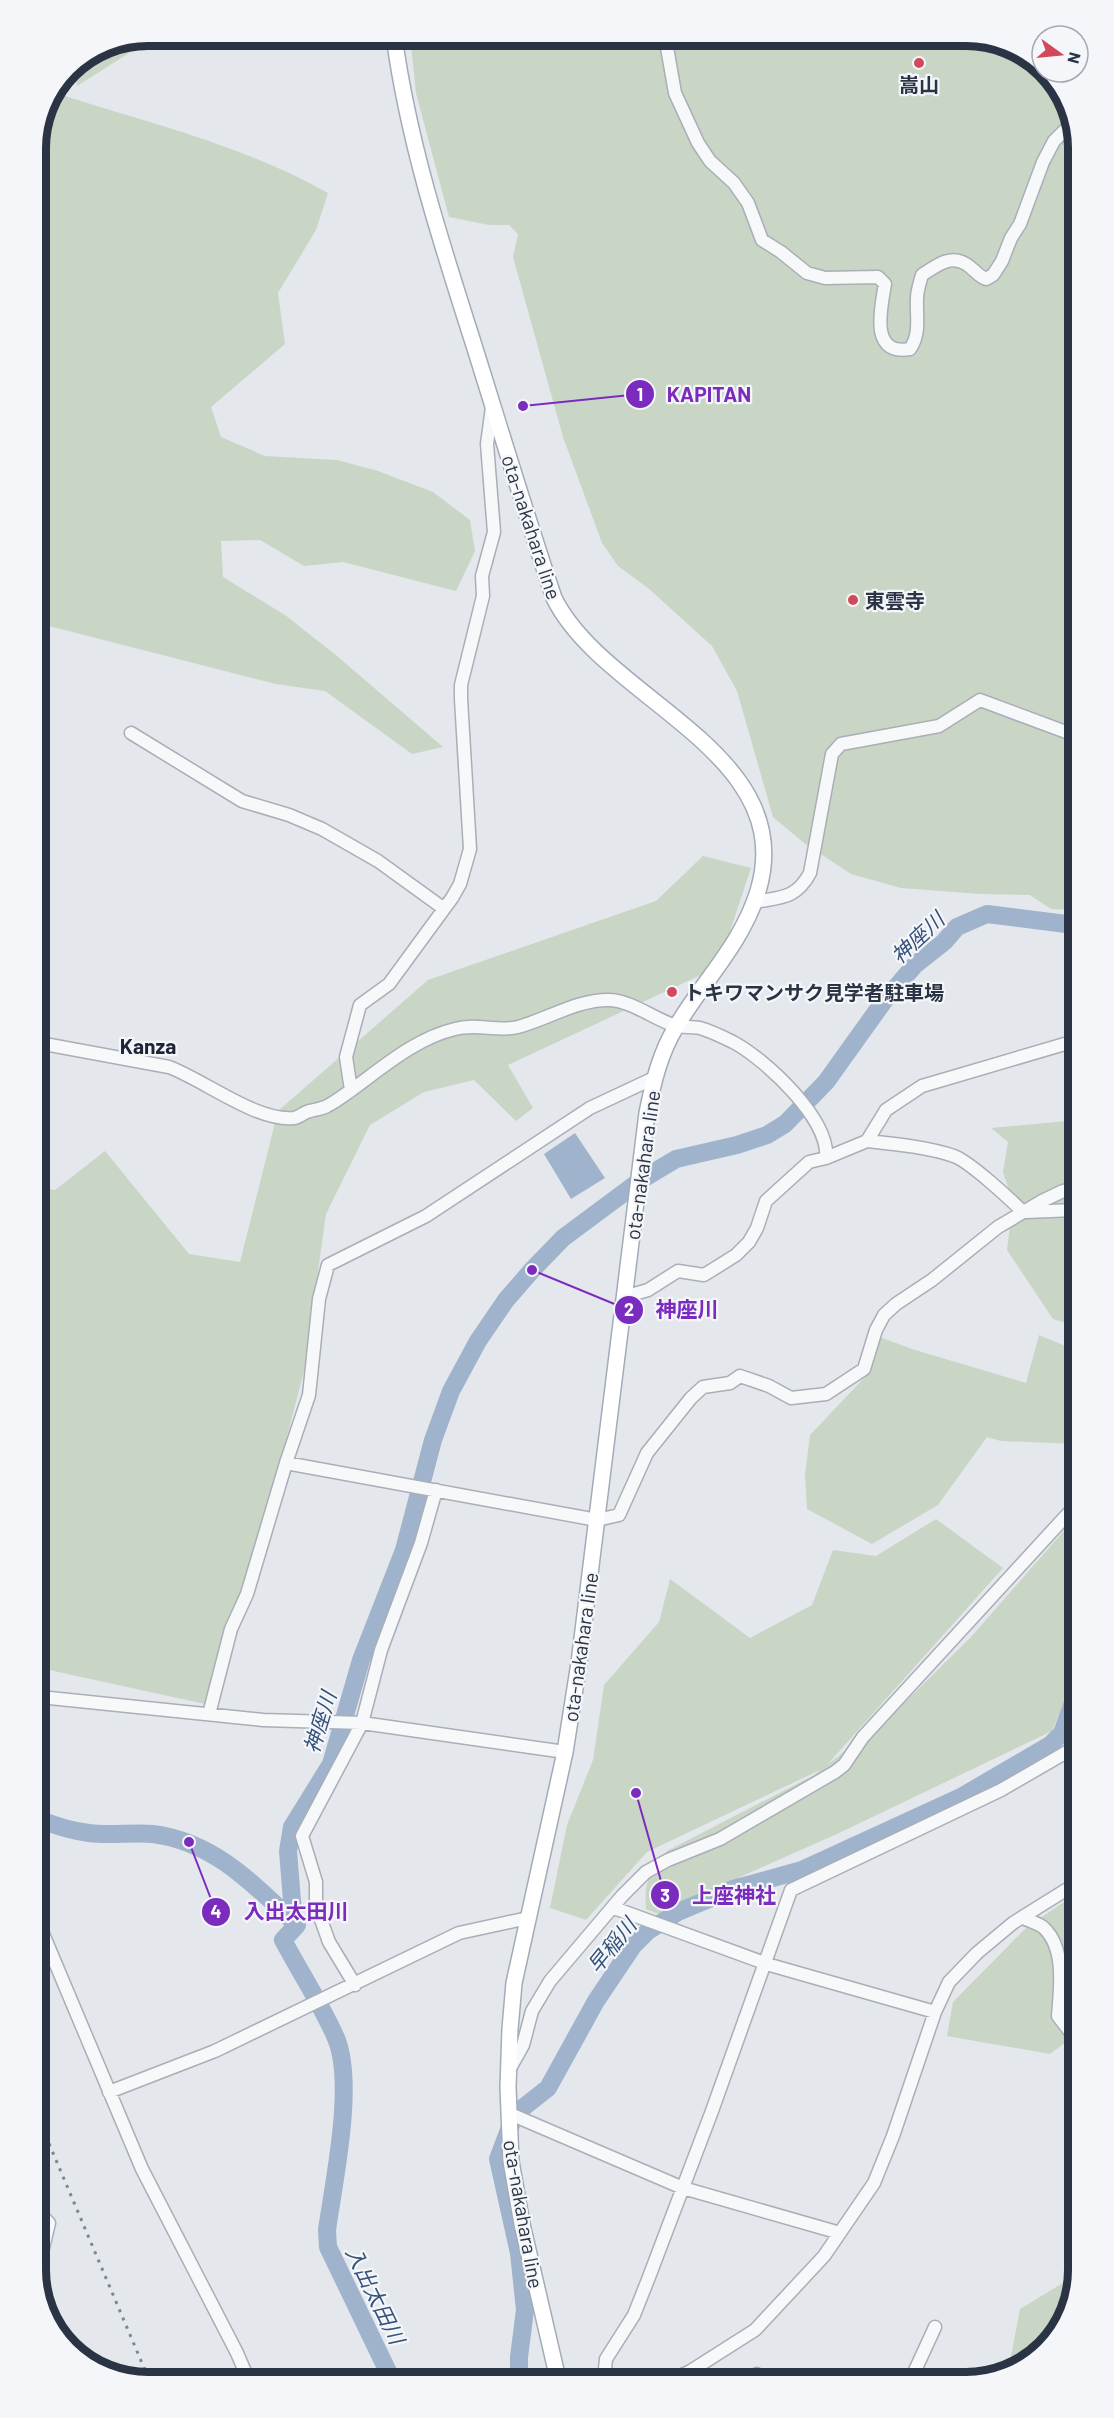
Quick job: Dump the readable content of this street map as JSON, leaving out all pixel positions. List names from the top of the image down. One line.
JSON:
{"streets":{"main road":["ota-nakahara line"]},"districts":["Kanza"],"water":["神座川","早稲川","入出太田川"],"places":["嵩山","KAPITAN","東雲寺","トキワマンサク見学者駐車場","神座川","上座神社","入出太田川"],"north":"right"}
